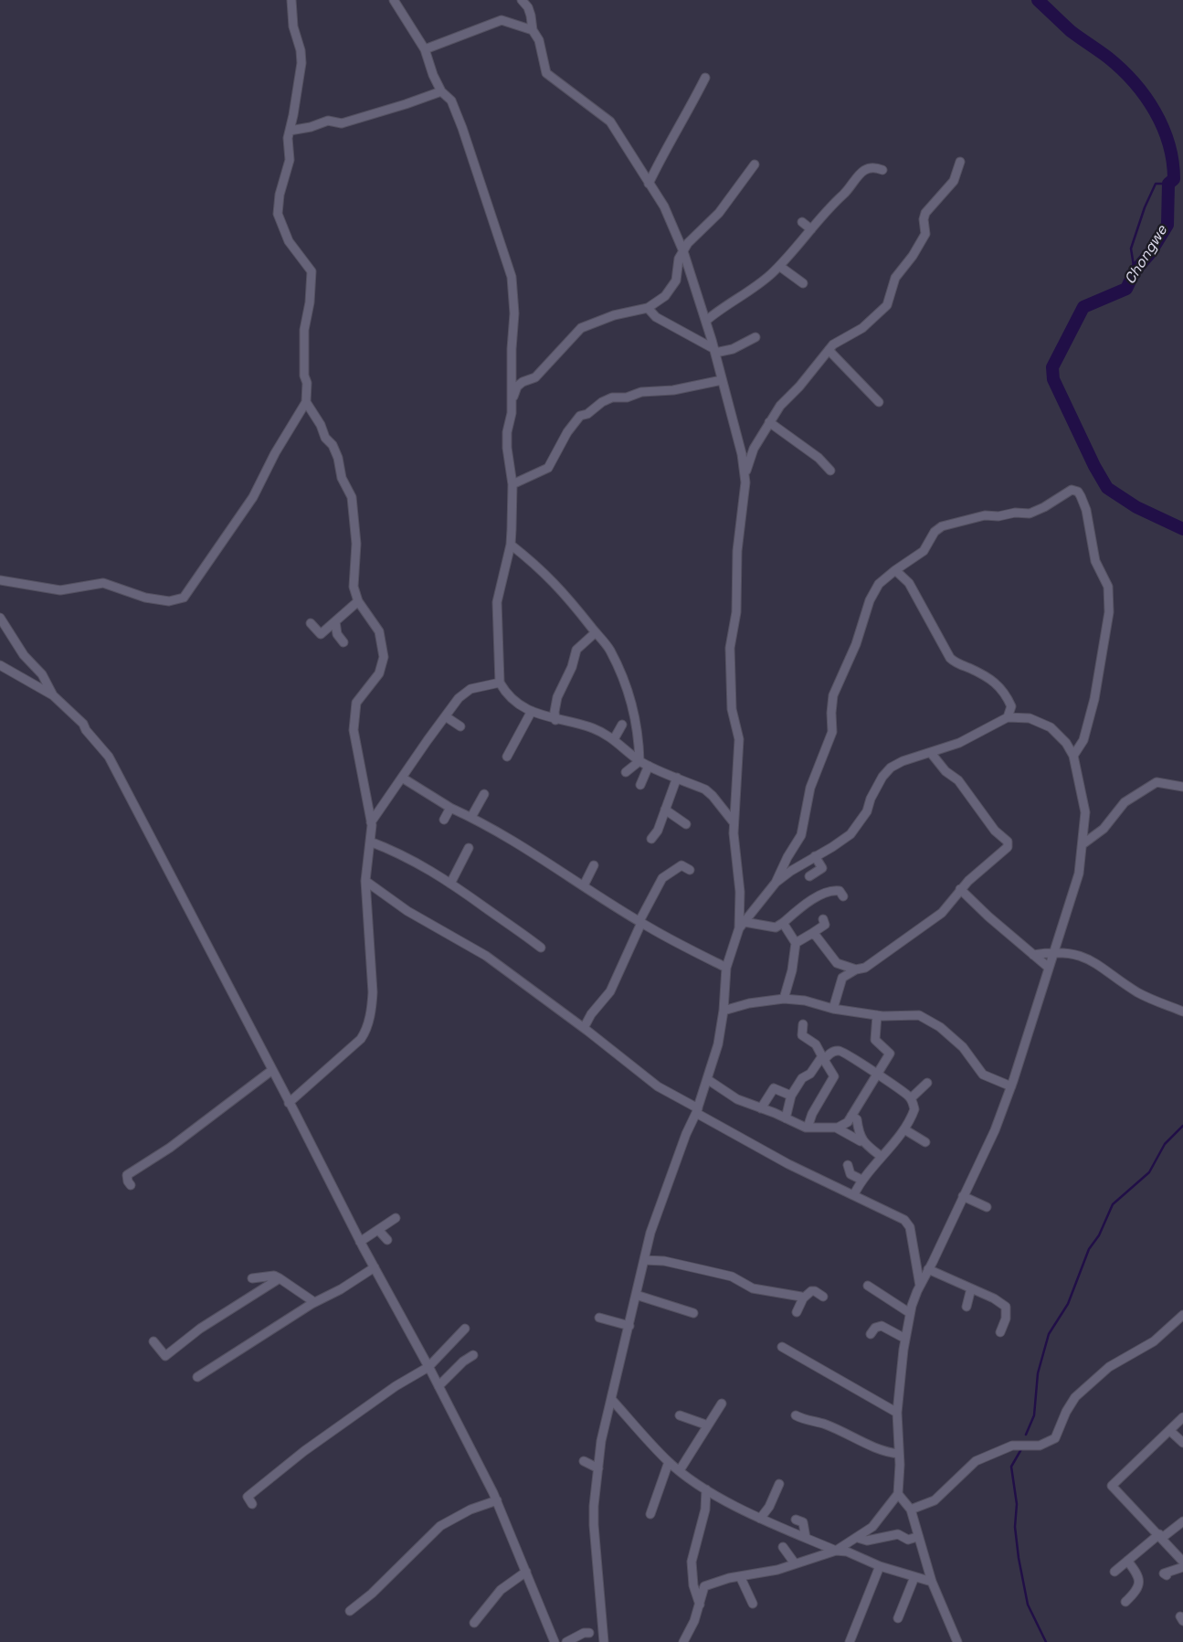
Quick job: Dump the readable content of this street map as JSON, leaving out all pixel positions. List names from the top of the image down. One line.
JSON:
{"water":["Chongwe"]}
